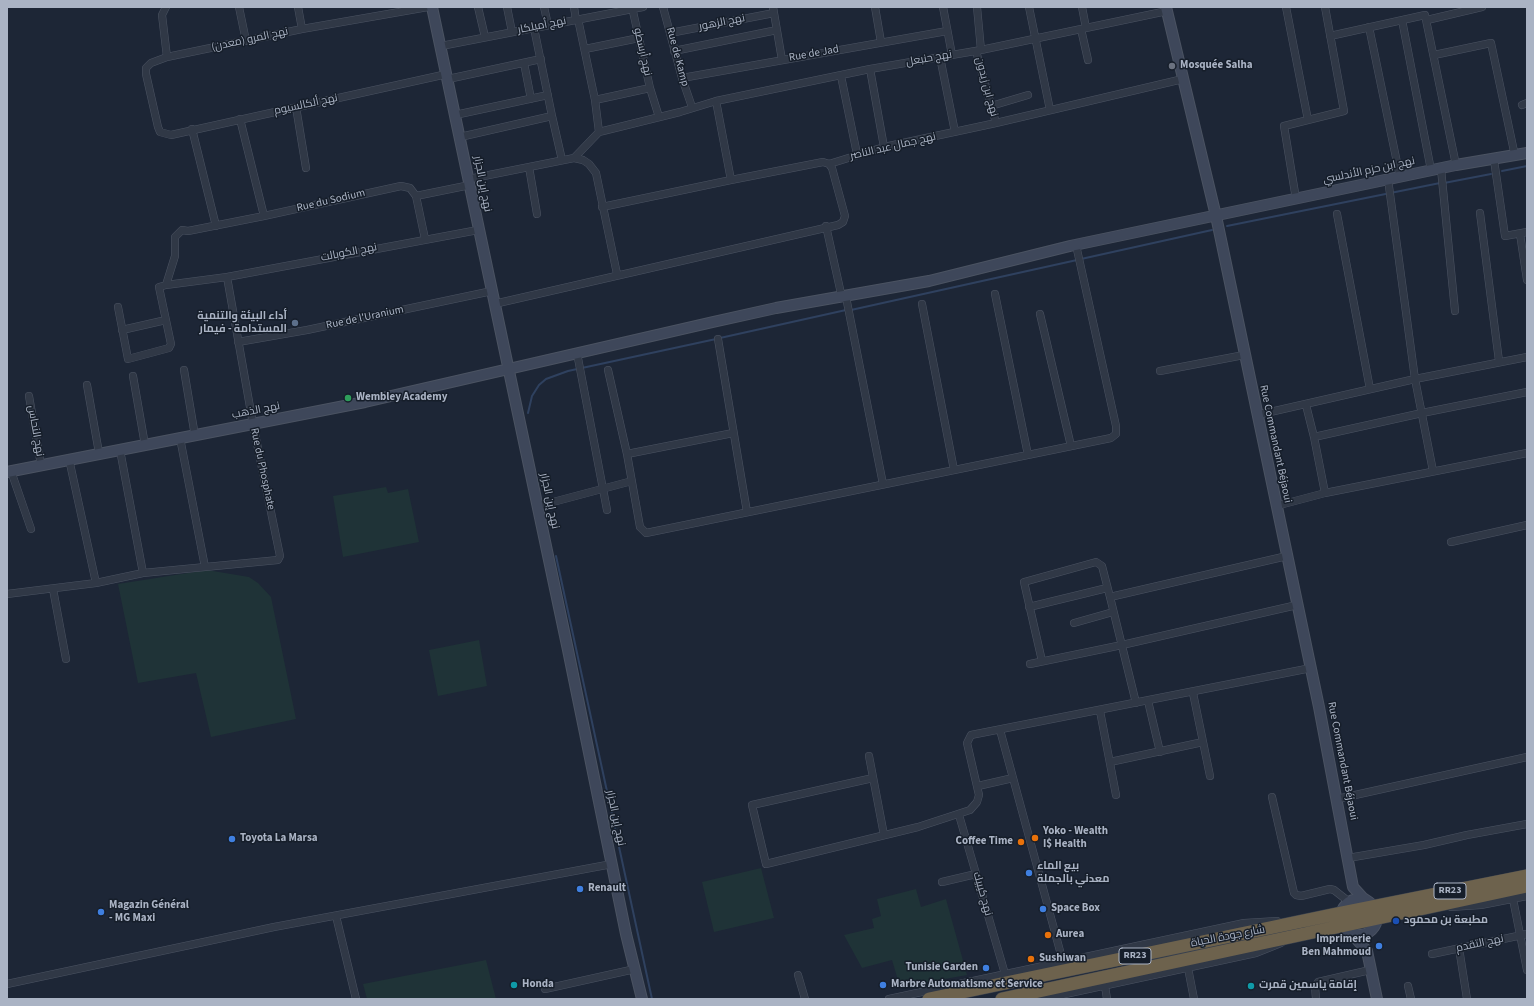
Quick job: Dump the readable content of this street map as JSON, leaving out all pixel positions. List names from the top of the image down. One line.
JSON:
{"streets":{"highway":["RR23","شارع جودة الحياة"],"street":["نهج الزهور","نهج أميلكار","نهج المرو (معدن)","نهج أرسطو","Rue de Jad","Rue de Kamp","نهج حنبعل","نهج ابن زيدون","نهج ألكالسيوم","نهج جمال عبد الناصر","نهج ابن حزم الأندلسي","نهج إبن الجزار","Rue du Sodium","نهج الكوبالت","Rue de l'Uranium","نهج الذهب","نهج النحاس","Rue Commandant Béjaoui","Rue du Phosphate","نهج كيبيك","نهج التقدم"]},"crossings":[["نهج الزهور","Rue de Kamp"],["نهج أميلكار","نهج أرسطو"],["نهج أميلكار","نهج إبن الجزار"],["نهج المرو (معدن)","نهج ألكالسيوم"],["Rue de Jad","Rue de Kamp"],["Rue de Kamp","نهج حنبعل"],["نهج حنبعل","نهج ابن زيدون"],["نهج حنبعل","Rue Commandant Béjaoui"],["نهج ابن زيدون","نهج جمال عبد الناصر"],["نهج ألكالسيوم","نهج إبن الجزار"],["نهج جمال عبد الناصر","Rue Commandant Béjaoui"],["نهج ابن حزم الأندلسي","نهج الذهب"],["نهج ابن حزم الأندلسي","Rue Commandant Béjaoui"],["نهج إبن الجزار","نهج الكوبالت"],["نهج إبن الجزار","Rue de l'Uranium"],["نهج إبن الجزار","نهج الذهب"],["Rue du Sodium","نهج الكوبالت"],["نهج الكوبالت","Rue du Phosphate"],["Rue de l'Uranium","Rue du Phosphate"],["نهج الذهب","نهج النحاس"],["نهج الذهب","Rue du Phosphate"]],"places":["Mosquée Salha","أداء البيئة والتنمية المستدامة - فيمار","Wembley Academy","Yoko - Wealth I$ Health","Toyota La Marsa","Coffee Time","بيع الماء معدني بالجملة","Renault","Space Box","Magazin Général - MG Maxi","مطبعة بن محمود","Aurea","Imprimerie Ben Mahmoud","Sushiwan","Tunisie Garden","Honda","Marbre Automatisme et Service","إقامة ياسمين قمرت"]}
